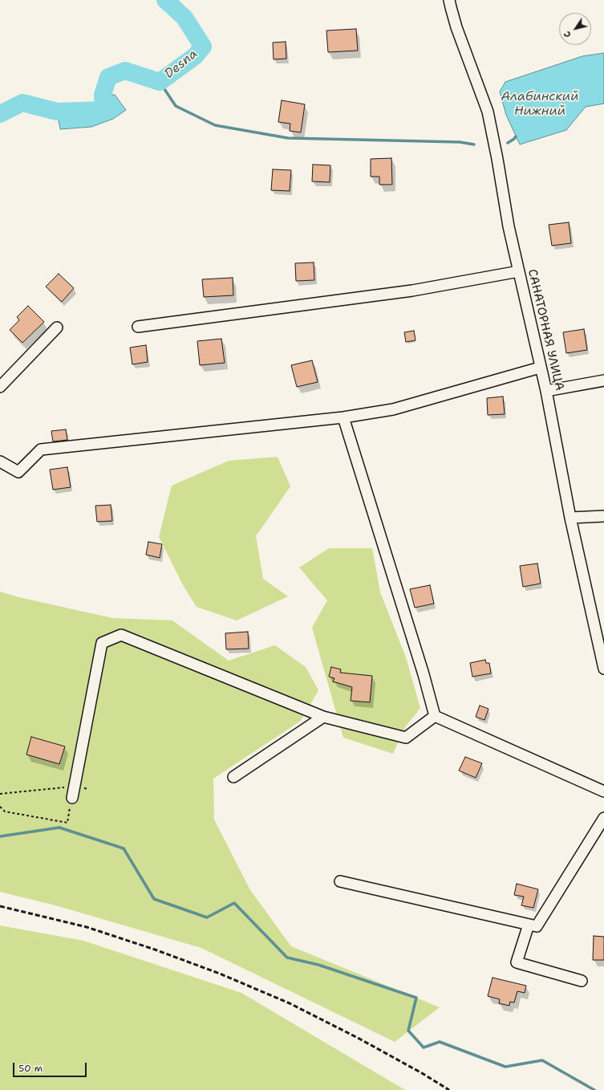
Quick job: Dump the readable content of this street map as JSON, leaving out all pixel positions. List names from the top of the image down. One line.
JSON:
{"streets":{"street":["САНАТОРНАЯ УЛИЦА"]},"water":["Desna","Алабинский Нижний"],"scale_bar":"50 m","north":"bottom left"}
